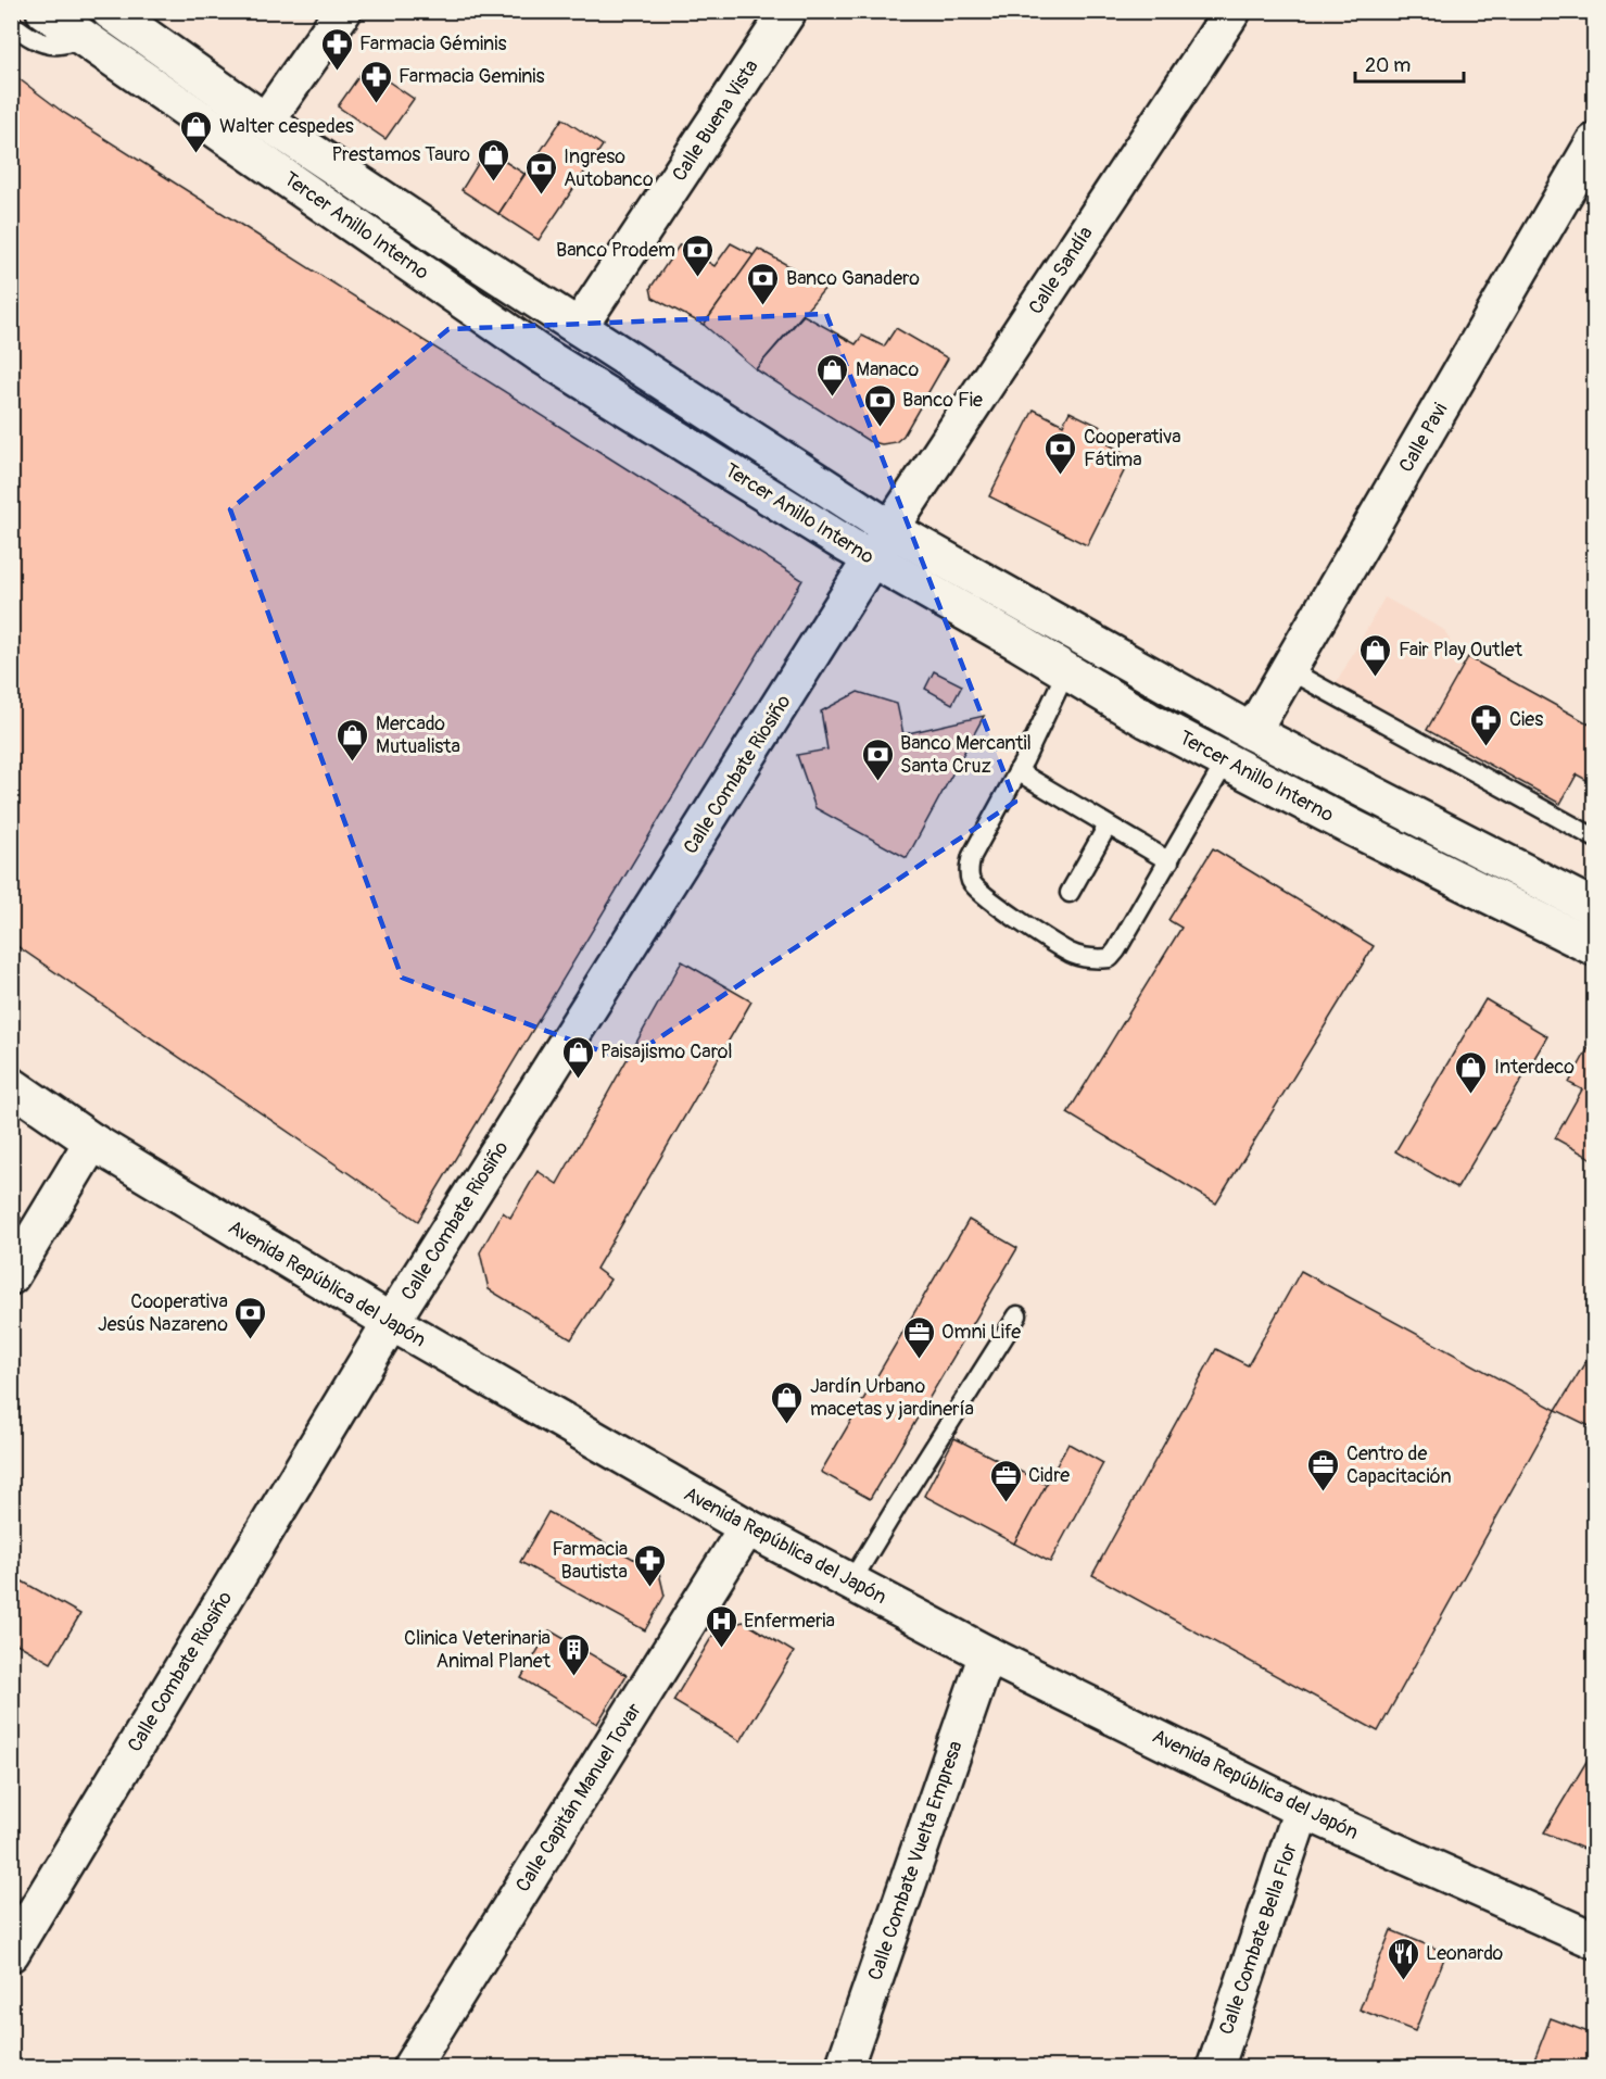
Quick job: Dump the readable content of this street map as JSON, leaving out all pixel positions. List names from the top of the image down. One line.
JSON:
{"streets":{"street":["Calle Buena Vista","Tercer Anillo Interno","Calle Sandía","Calle Pavi","Calle Combate Riosiño","Avenida República del Japón","Calle Capitán Manuel Tovar","Calle Combate Vuelta Empresa","Calle Combate Bella Flor"]},"crossings":[["Calle Buena Vista","Tercer Anillo Interno"],["Tercer Anillo Interno","Calle Sandía"],["Tercer Anillo Interno","Calle Pavi"],["Tercer Anillo Interno","Calle Combate Riosiño"],["Calle Sandía","Calle Combate Riosiño"],["Calle Combate Riosiño","Avenida República del Japón"],["Avenida República del Japón","Calle Capitán Manuel Tovar"],["Avenida República del Japón","Calle Combate Vuelta Empresa"],["Avenida República del Japón","Calle Combate Bella Flor"]],"places":{"pharmacy":["Farmacia Géminis","Farmacia Geminis","Cies","Farmacia Bautista"],"shop":["Walter cespedes","Prestamos Tauro","Manaco","Fair Play Outlet","Mercado Mutualista","Paisajismo Carol","Interdeco","Jardín Urbano macetas y jardinería"],"bank":["Ingreso Autobanco","Banco Prodem","Banco Ganadero","Banco Fie","Cooperativa Fátima","Banco Mercantil Santa Cruz","Cooperativa Jesús Nazareno"],"office":["Omni Life","Centro de Capacitación","Cidre"],"hospital":["Enfermeria"],"building":["Clinica Veterinaria Animal Planet"],"restaurant":["Leonardo"]},"scale_bar":"20 m"}
